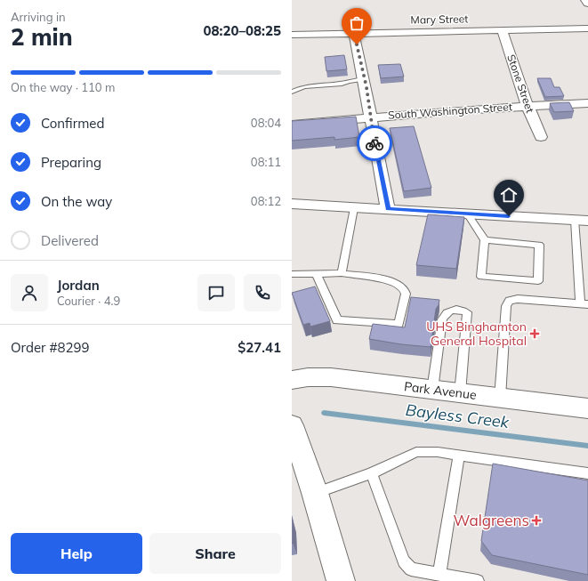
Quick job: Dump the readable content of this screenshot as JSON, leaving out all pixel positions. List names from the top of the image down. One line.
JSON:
{"streets":{"street":["Mary Street","Stone Street","South Washington Street","Park Avenue"]},"crossings":[["Mary Street","Stone Street"],["Stone Street","South Washington Street"]],"water":["Bayless Creek"],"places":{"health":["UHS Binghamton General Hospital","Walgreens"]},"page":{"heading":["2 min","Arriving in","08:20–08:25"],"panel":["Jordan","Courier · 4.9","Order #8299","$27.41"],"bar":"On the way · 110 m","list":[["Confirmed","08:04"],["Preparing","08:11"],["On the way","08:12"],"Delivered"],"buttons":["Help","Share"]}}
